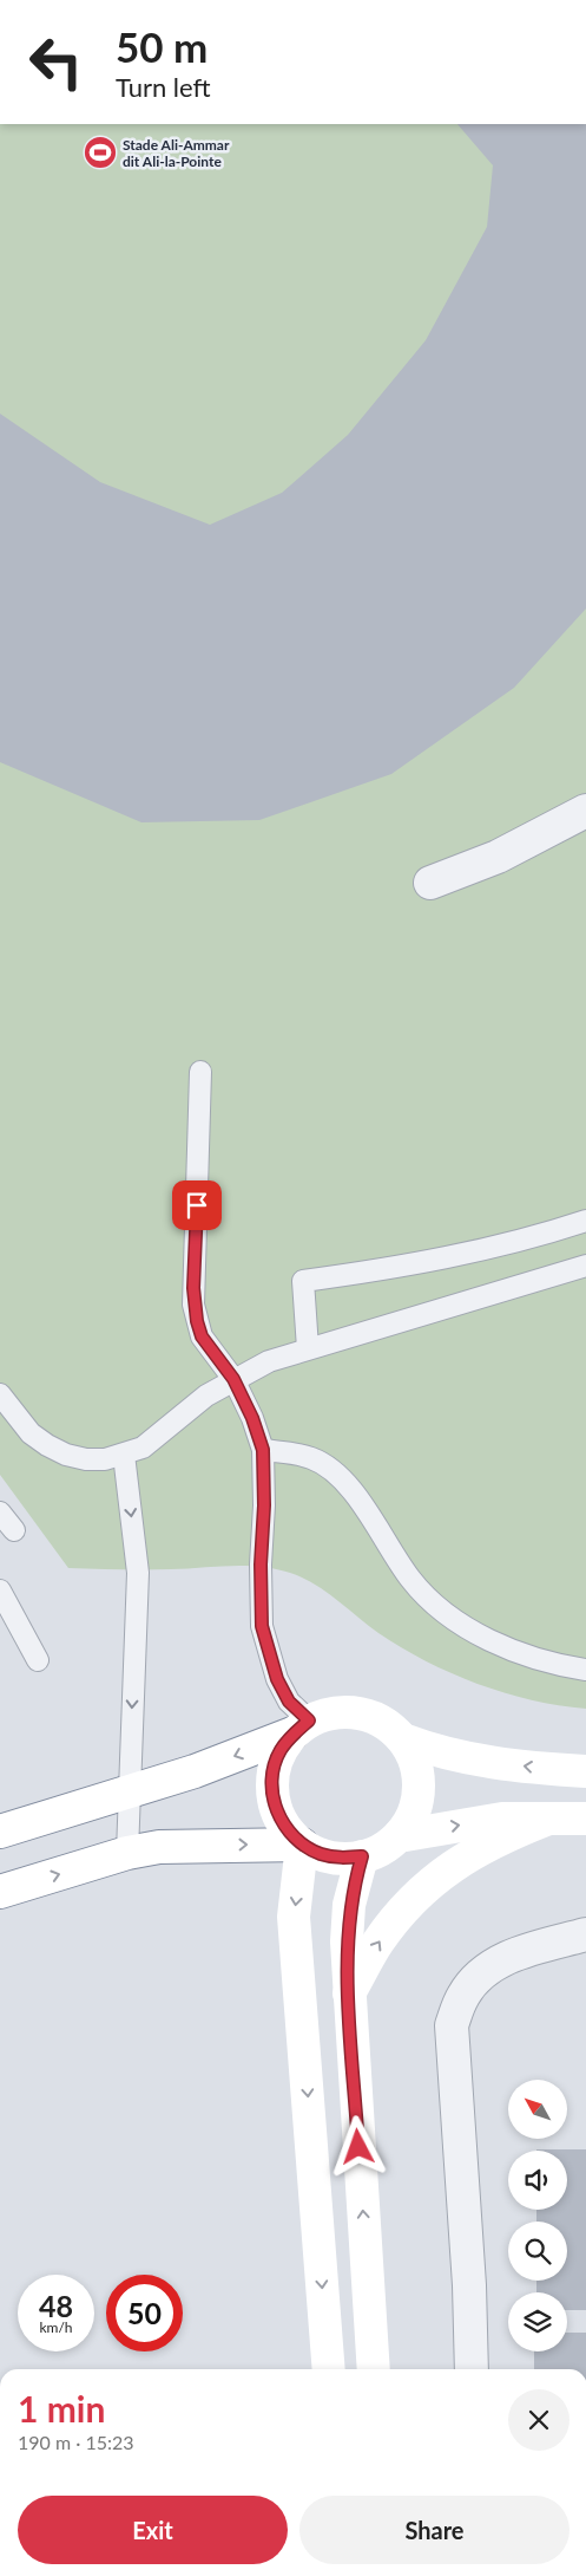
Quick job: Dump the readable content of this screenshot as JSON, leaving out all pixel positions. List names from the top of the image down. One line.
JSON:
{"places":{"sports":["Stade Ali-Ammar dit Ali-la-Pointe"]},"north":"top left","page":{"turn":["50 m","Turn left"],"speed":"48 km/h","limit":"50","heading":["1 min","190 m · 15:23"],"buttons":["Exit","Share"]}}
